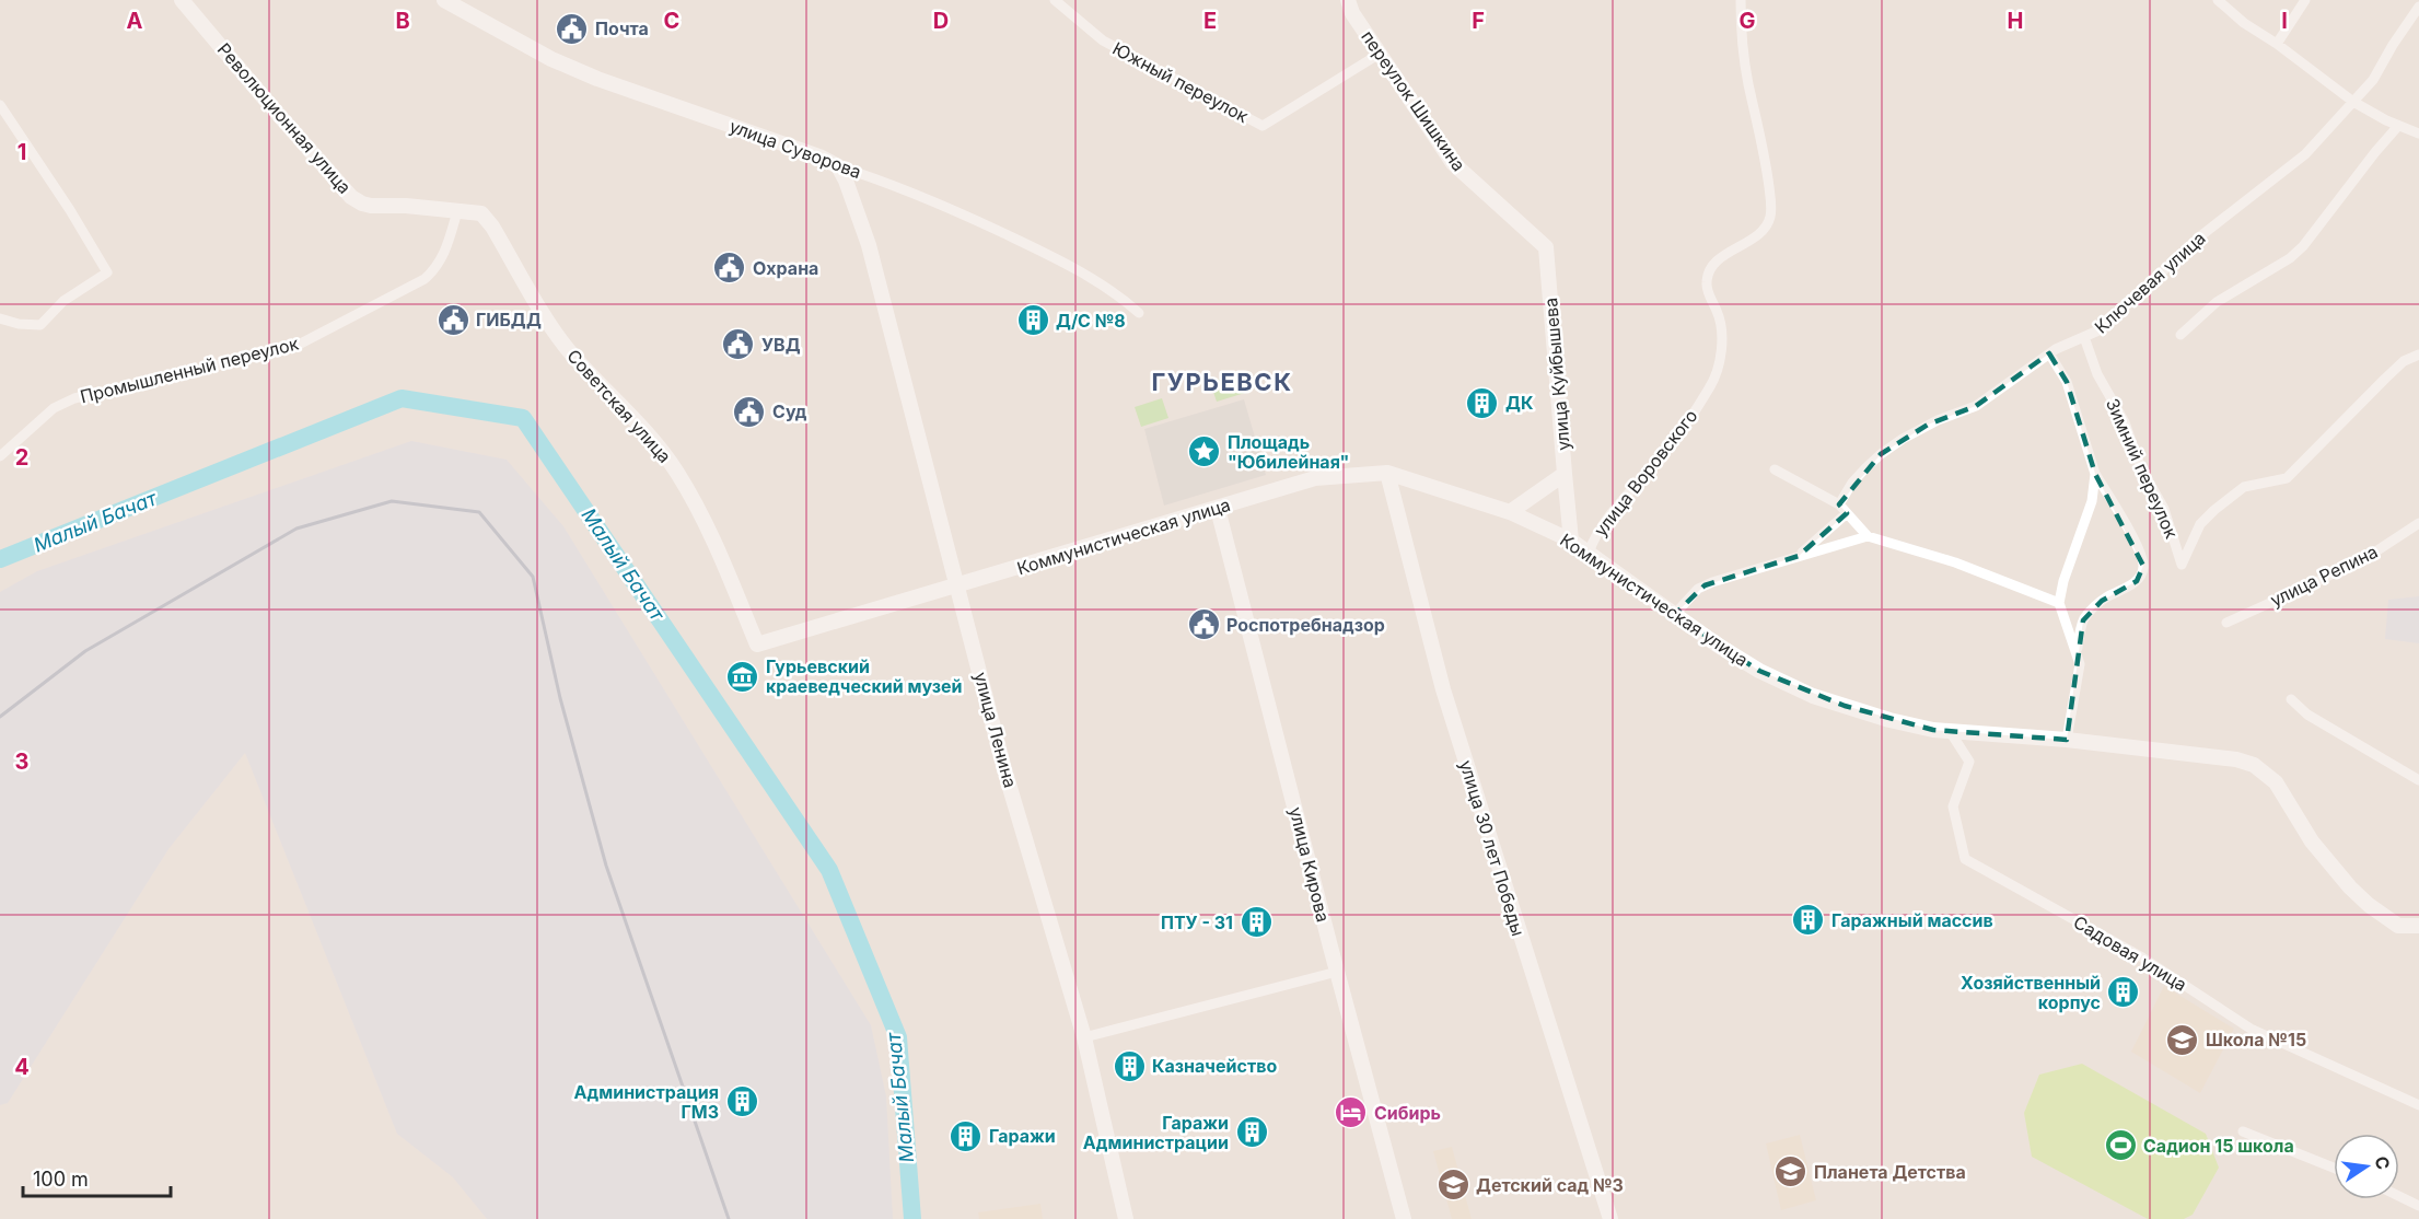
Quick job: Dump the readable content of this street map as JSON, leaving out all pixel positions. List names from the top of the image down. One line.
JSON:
{"streets":{"street":["Южный переулок","переулок Шишкина","Революционная улица","улица Суворова","Ключевая улица","Промышленный переулок","улица Куйбышева","Советская улица","Зимний переулок","улица Воровского","Коммунистическая улица","улица Репина","улица Ленина","улица 30 лет Победы","улица Кирова","Садовая улица"]},"crossings":[["Южный переулок","переулок Шишкина"],["переулок Шишкина","улица Куйбышева"],["Революционная улица","Промышленный переулок"],["Революционная улица","Советская улица"],["улица Суворова","улица Ленина"],["Ключевая улица","Зимний переулок"],["улица Куйбышева","Коммунистическая улица"],["Советская улица","Коммунистическая улица"],["улица Воровского","Коммунистическая улица"],["Коммунистическая улица","улица Ленина"],["Коммунистическая улица","улица 30 лет Победы"],["Коммунистическая улица","улица Кирова"],["Коммунистическая улица","Садовая улица"]],"districts":["ГУРЬЕВСК"],"water":["Малый Бачат"],"places":{"public building":["Почта","Охрана","ГИБДД","УВД","Суд","Роспотребнадзор"],"building":["Д/С №8","ДК","Гаражный массив","ПТУ - 31","Хозяйственный корпус","Казначейство","Администрация ГМЗ","Гаражи Администрации","Гаражи"],"place":["Площадь \"Юбилейная\""],"museum":["Гурьевский краеведческий музей"],"school or university":["Школа №15","Планета Детства","Детский сад №3"],"hotel":["Сибирь"],"sports":["Садион 15 школа"]},"scale_bar":"100 m","north":"right","grid":{"columns":["A","B","C","D","E","F","G","H","I"],"rows":["1","2","3","4"]}}
